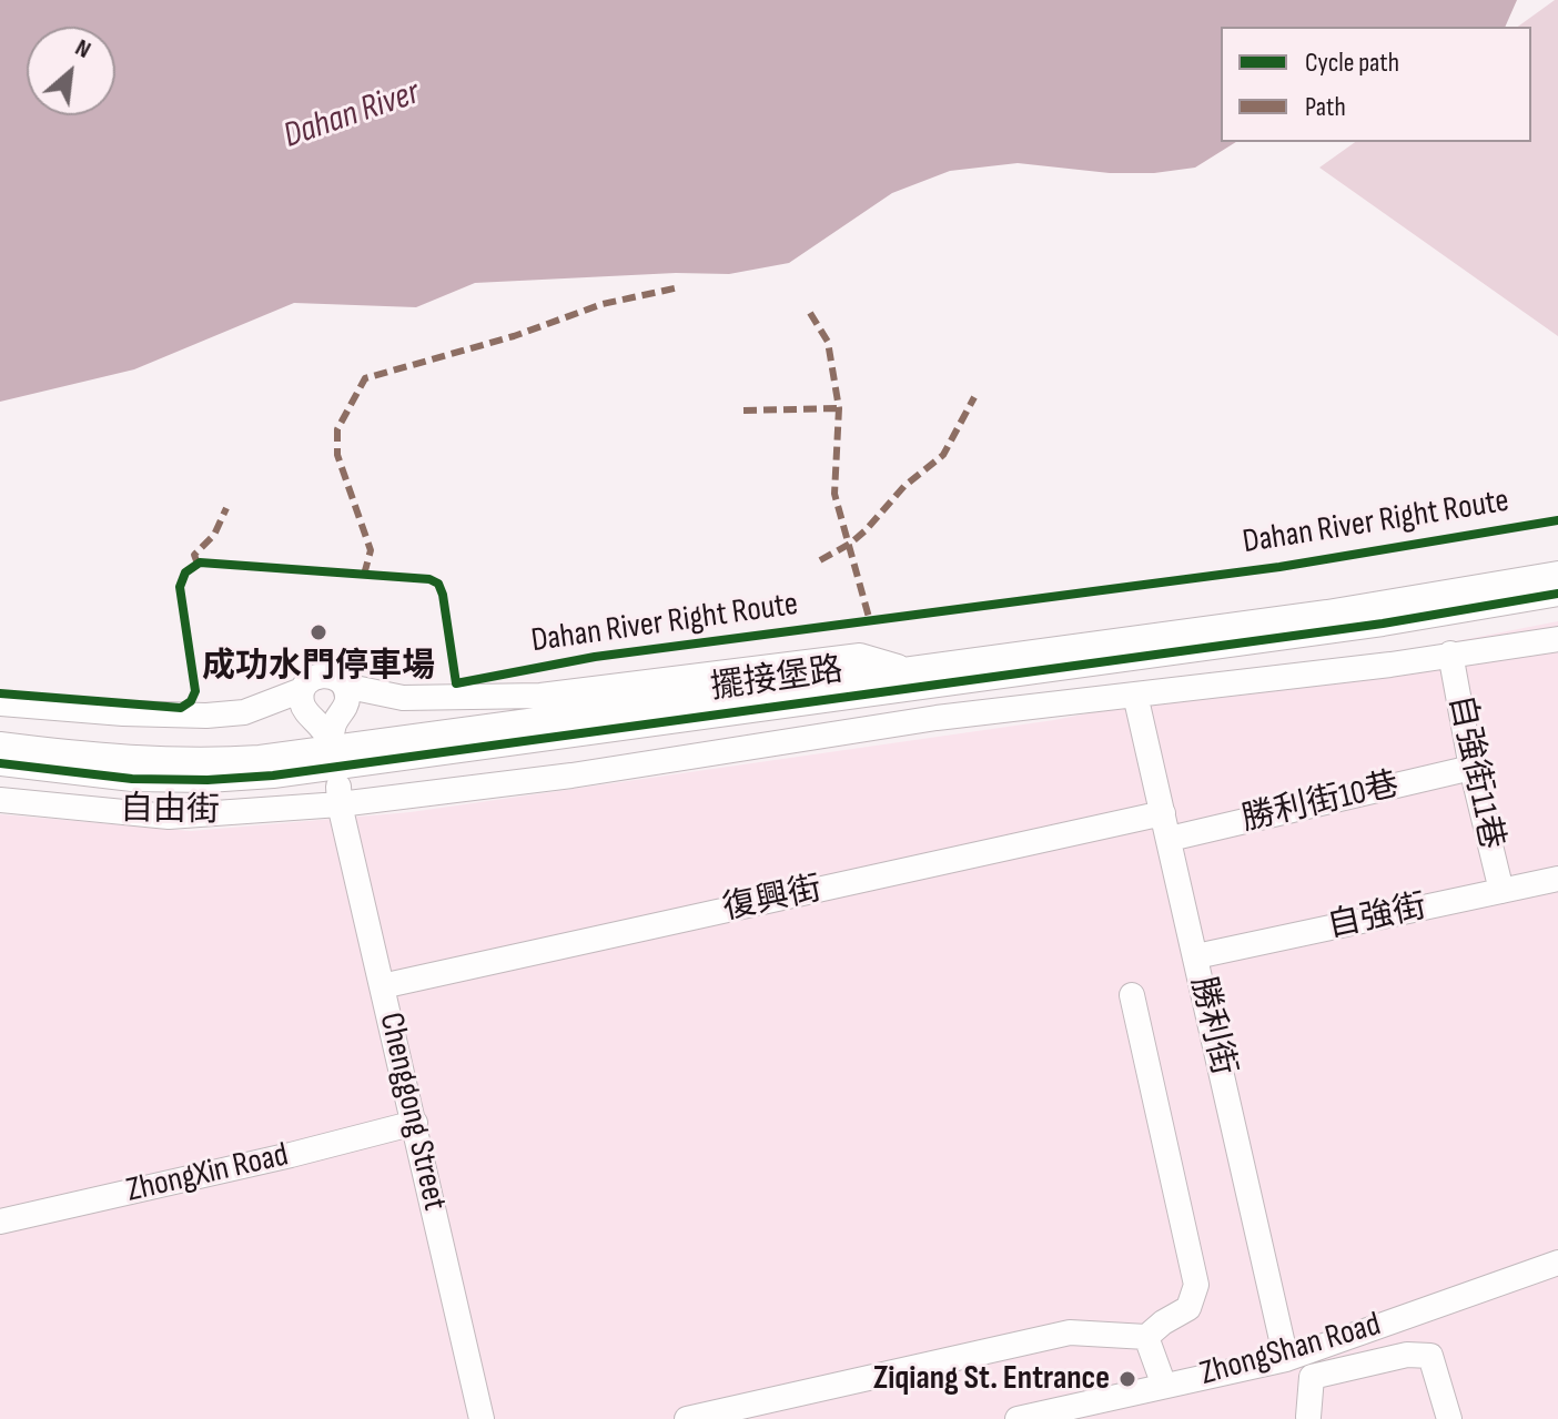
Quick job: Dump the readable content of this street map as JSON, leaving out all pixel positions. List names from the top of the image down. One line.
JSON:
{"streets":{"street":["擺接堡路","自強街11巷","勝利街10巷","自由街","復興街","自強街","勝利街","Chenggong Street","ZhongXin Road","ZhongShan Road"],"cycle path":["Dahan River Right Route"]},"crossings":[["自強街11巷","勝利街10巷"],["自強街11巷","自由街"],["自強街11巷","自強街"],["勝利街10巷","勝利街"],["自由街","勝利街"],["自由街","Chenggong Street"],["復興街","勝利街"],["復興街","Chenggong Street"],["自強街","勝利街"],["勝利街","ZhongShan Road"],["Chenggong Street","ZhongXin Road"]],"water":["Dahan River"],"places":["成功水門停車場","Ziqiang St. Entrance"],"legend":["Cycle path","Path"],"north":"top right"}
